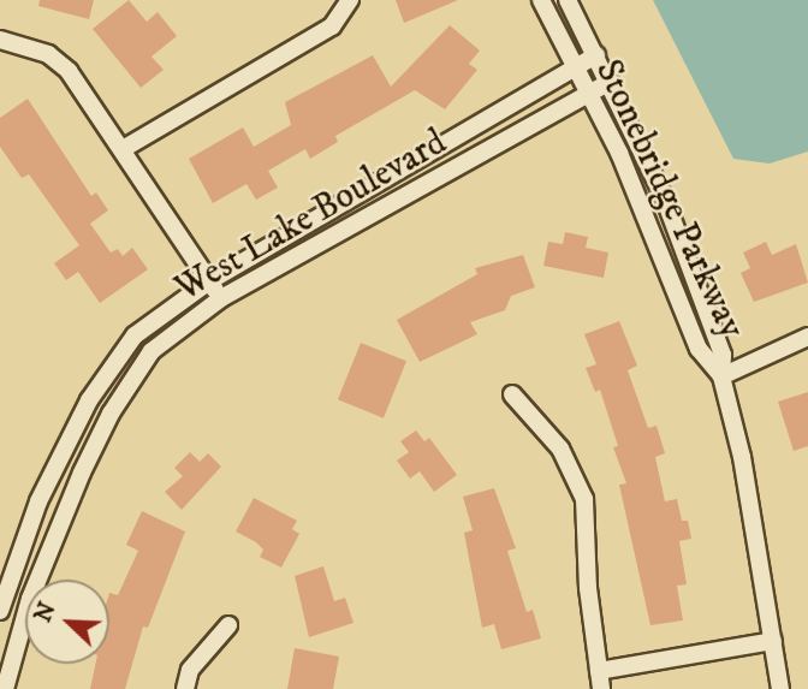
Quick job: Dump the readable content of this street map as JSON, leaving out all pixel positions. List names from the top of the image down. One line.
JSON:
{"streets":{"street":["Stonebridge Parkway","West Lake Boulevard"]},"crossings":[["Stonebridge Parkway","West Lake Boulevard"]],"north":"top left"}
